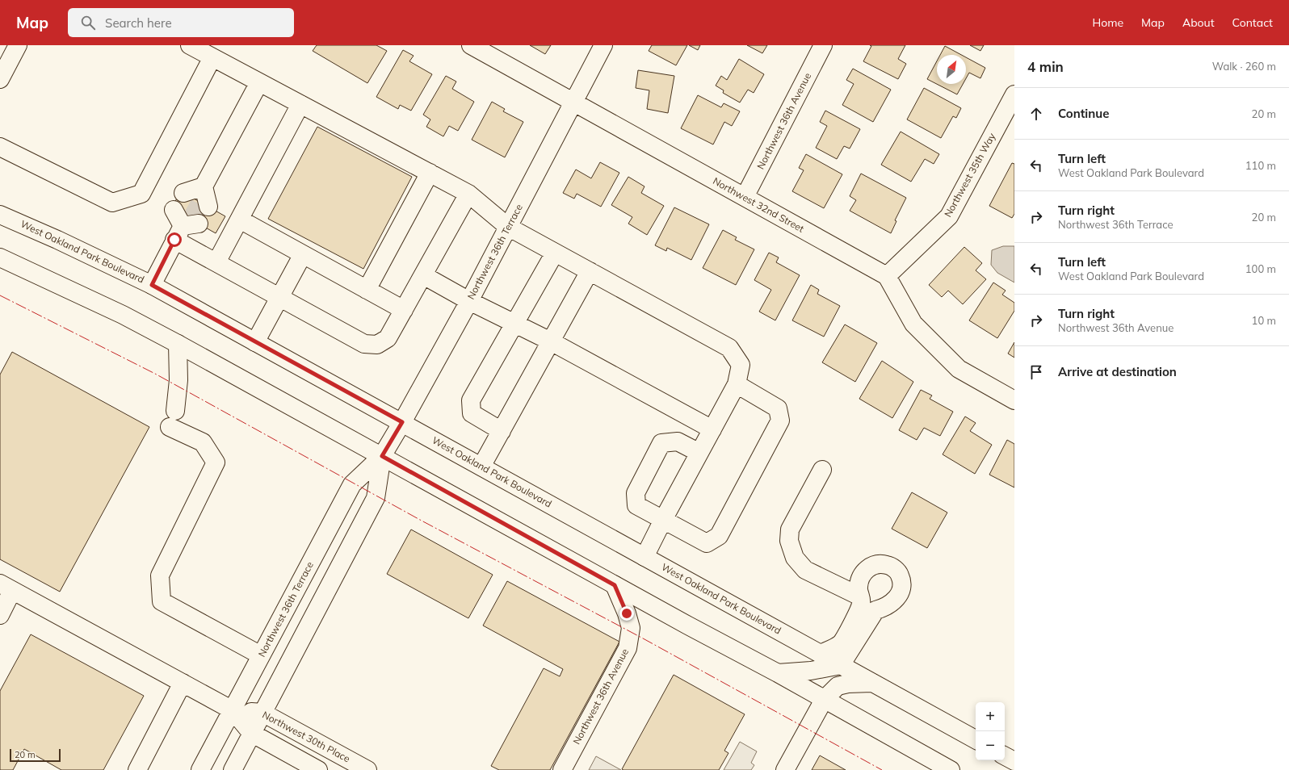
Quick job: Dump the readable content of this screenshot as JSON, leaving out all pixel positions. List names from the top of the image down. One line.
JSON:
{"streets":{"street":["Northwest 36th Avenue","Northwest 35th Way","Northwest 32nd Street","West Oakland Park Boulevard","Northwest 36th Terrace","Northwest 30th Place"]},"crossings":[["Northwest 36th Avenue","Northwest 32nd Street"],["Northwest 35th Way","Northwest 32nd Street"],["Northwest 32nd Street","Northwest 36th Terrace"],["West Oakland Park Boulevard","Northwest 36th Terrace"],["Northwest 36th Terrace","Northwest 30th Place"]],"scale_bar":"20 m","north":"top right","page":{"header":"Map","search":"Search here","nav":["Home","Map","About","Contact"],"heading":["4 min","Walk · 260 m"],"list":[["Continue","20 m"],["Turn left","West Oakland Park Boulevard","110 m"],["Turn right","Northwest 36th Terrace","20 m"],["Turn left","West Oakland Park Boulevard","100 m"],["Turn right","Northwest 36th Avenue","10 m"],"Arrive at destination"],"map_buttons":["+","−"],"scale":"20 m"}}
